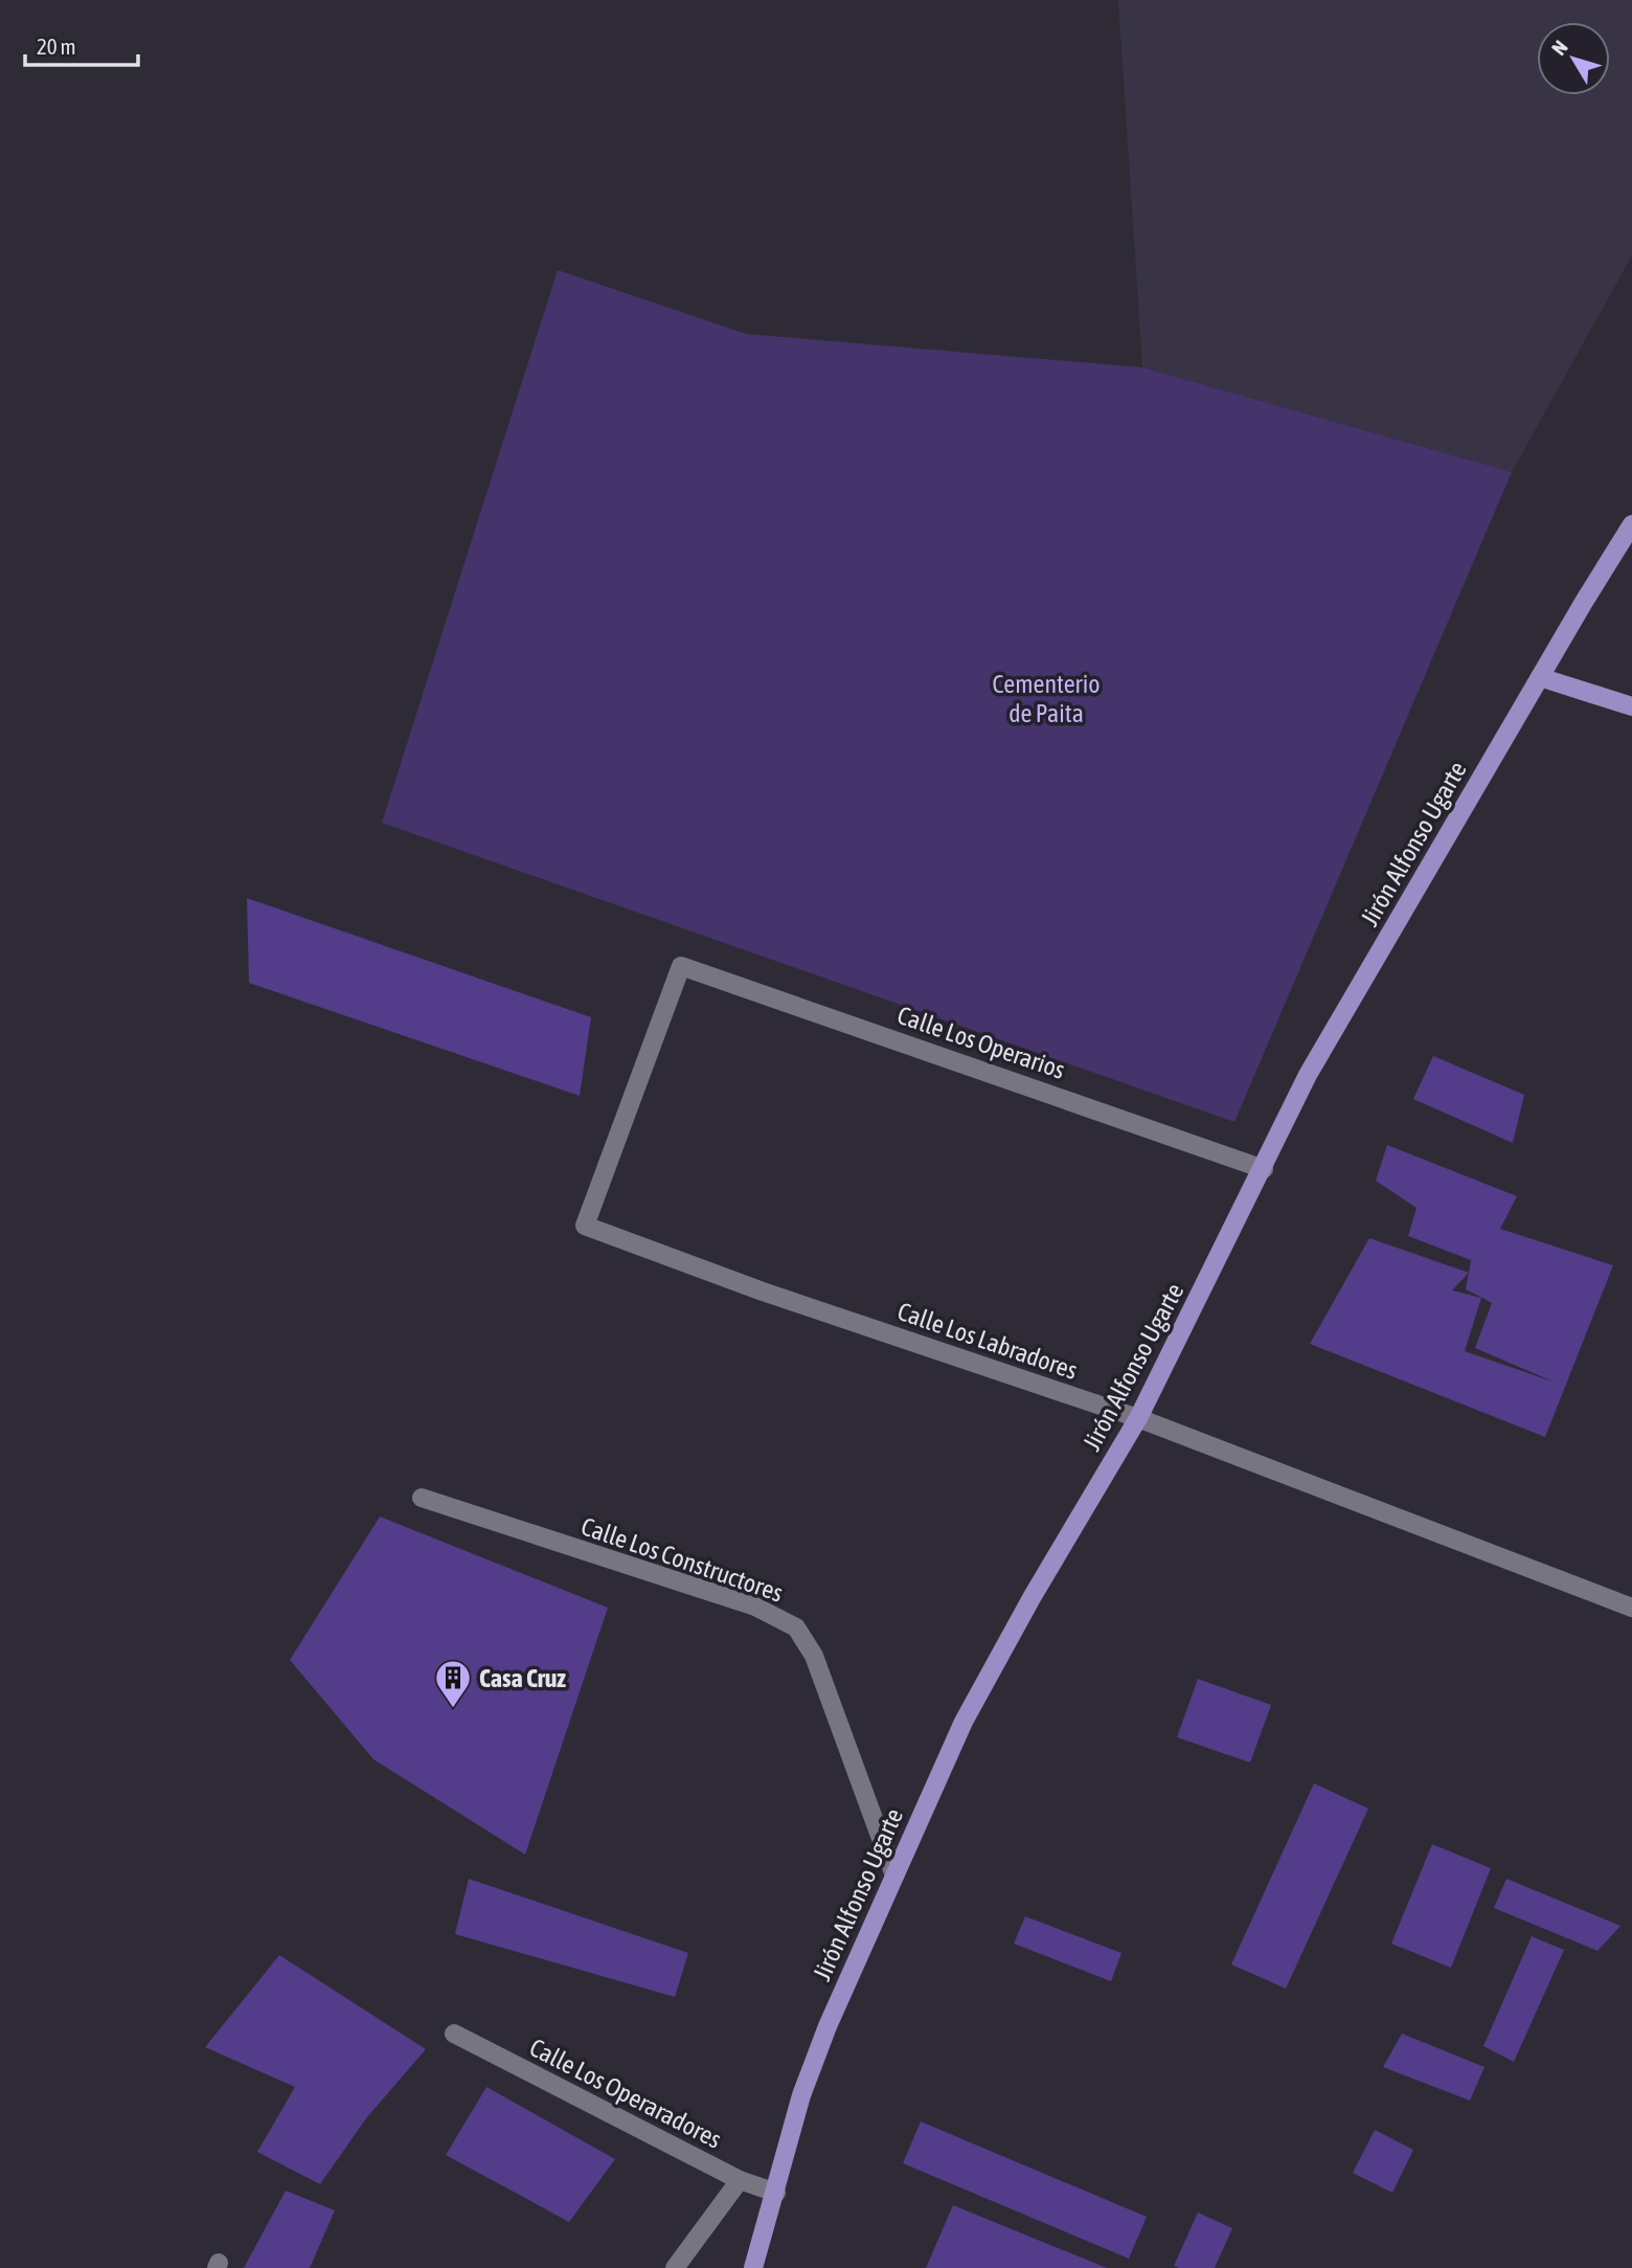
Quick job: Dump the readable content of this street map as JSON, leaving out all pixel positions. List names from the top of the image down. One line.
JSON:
{"streets":{"main road":["Jirón Alfonso Ugarte"],"street":["Calle Los Operarios","Calle Los Labradores","Calle Los Constructores","Calle Los Operaradores"]},"crossings":[["Jirón Alfonso Ugarte","Calle Los Operarios"],["Jirón Alfonso Ugarte","Calle Los Labradores"],["Jirón Alfonso Ugarte","Calle Los Constructores"],["Jirón Alfonso Ugarte","Calle Los Operaradores"],["Calle Los Operarios","Calle Los Labradores"]],"parks":["Cementerio de Paita"],"places":{"building":["Casa Cruz"]},"scale_bar":"20 m","north":"top left"}
